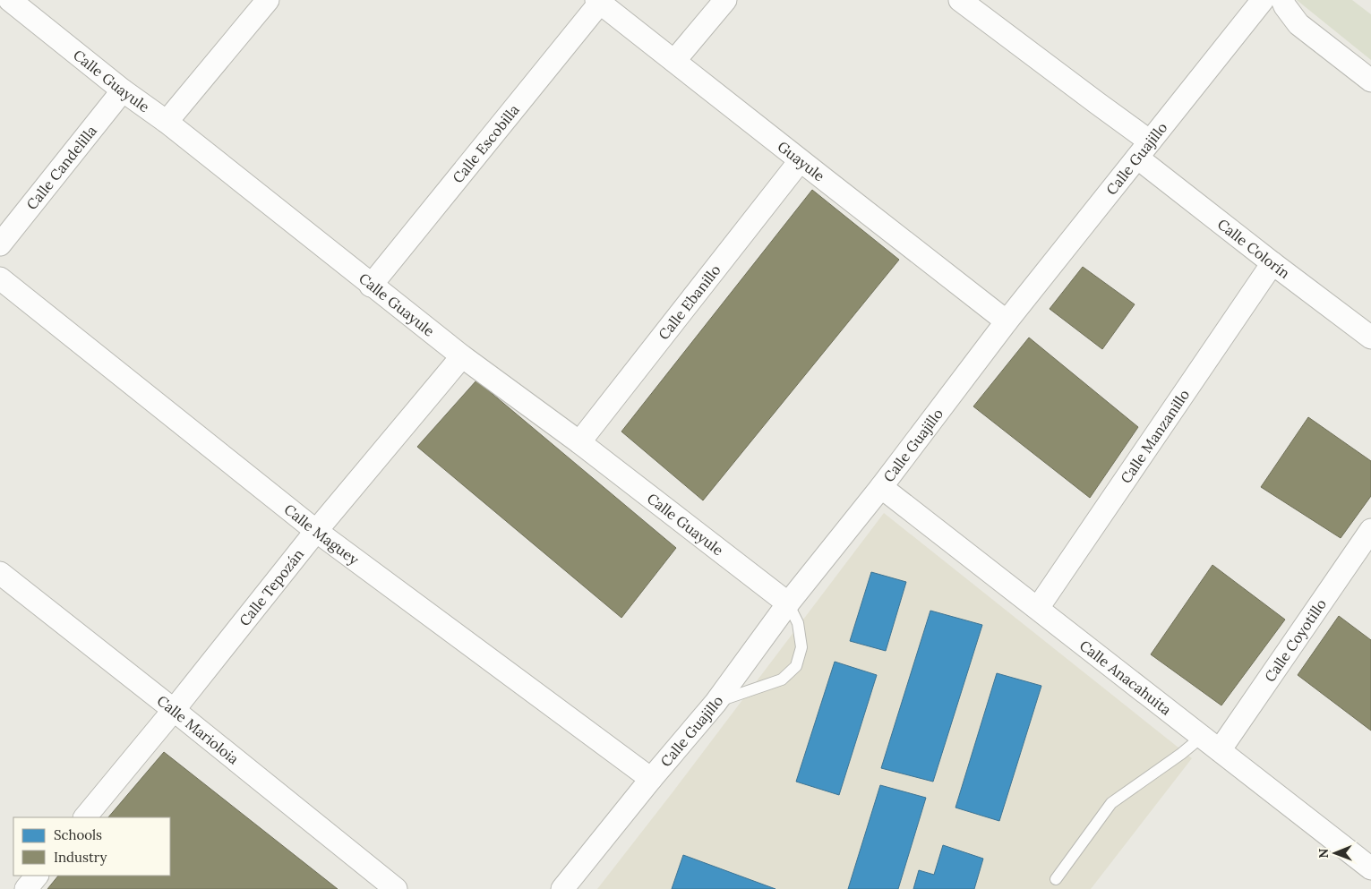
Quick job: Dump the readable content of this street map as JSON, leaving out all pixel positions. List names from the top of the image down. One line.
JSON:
{"streets":{"street":["Calle Guayule","Calle Escobilla","Calle Guajillo","Guayule","Calle Candelilla","Calle Colorín","Calle Ebanillo","Calle Manzanillo","Calle Maguey","Calle Tepozán","Calle Coyotillo","Calle Anacahuita","Calle Marioloia"]},"crossings":[["Calle Guayule","Calle Escobilla"],["Calle Guayule","Calle Guajillo"],["Calle Guayule","Calle Candelilla"],["Calle Guayule","Calle Ebanillo"],["Calle Guayule","Calle Tepozán"],["Calle Escobilla","Guayule"],["Calle Guajillo","Guayule"],["Calle Guajillo","Calle Colorín"],["Calle Guajillo","Calle Maguey"],["Calle Guajillo","Calle Anacahuita"],["Guayule","Calle Ebanillo"],["Calle Colorín","Calle Manzanillo"],["Calle Manzanillo","Calle Anacahuita"],["Calle Maguey","Calle Tepozán"],["Calle Tepozán","Calle Marioloia"],["Calle Coyotillo","Calle Anacahuita"]],"legend":["Schools","Industry"],"north":"left"}
